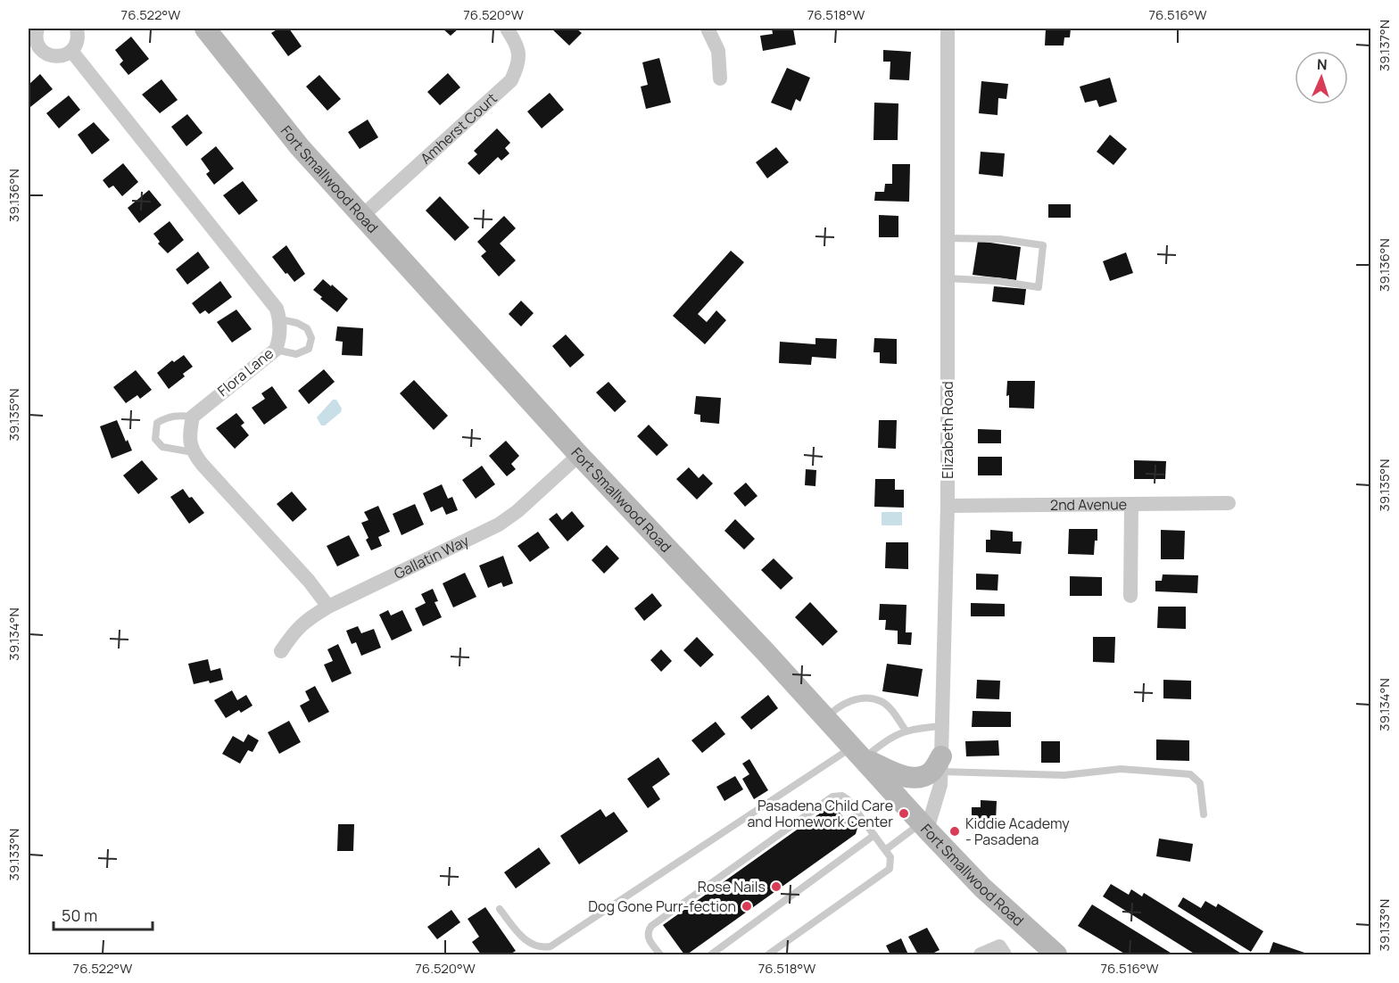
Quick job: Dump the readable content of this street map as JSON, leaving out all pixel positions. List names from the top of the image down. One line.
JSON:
{"streets":{"main road":["Fort Smallwood Road"],"street":["Amherst Court","Flora Lane","Elizabeth Road","2nd Avenue","Gallatin Way"]},"crossings":[["Amherst Court","Fort Smallwood Road"],["Fort Smallwood Road","Elizabeth Road"],["Fort Smallwood Road","Gallatin Way"],["Elizabeth Road","2nd Avenue"]],"places":["Pasadena Child Care and Homework Center","Kiddie Academy - Pasadena","Rose Nails","Dog Gone Purr-fection"],"scale_bar":"50 m","north":"top","coordinates":["76.522°W","76.520°W","76.518°W","76.516°W","39.137°N","39.136°N","39.135°N","39.134°N","39.133°N"]}
